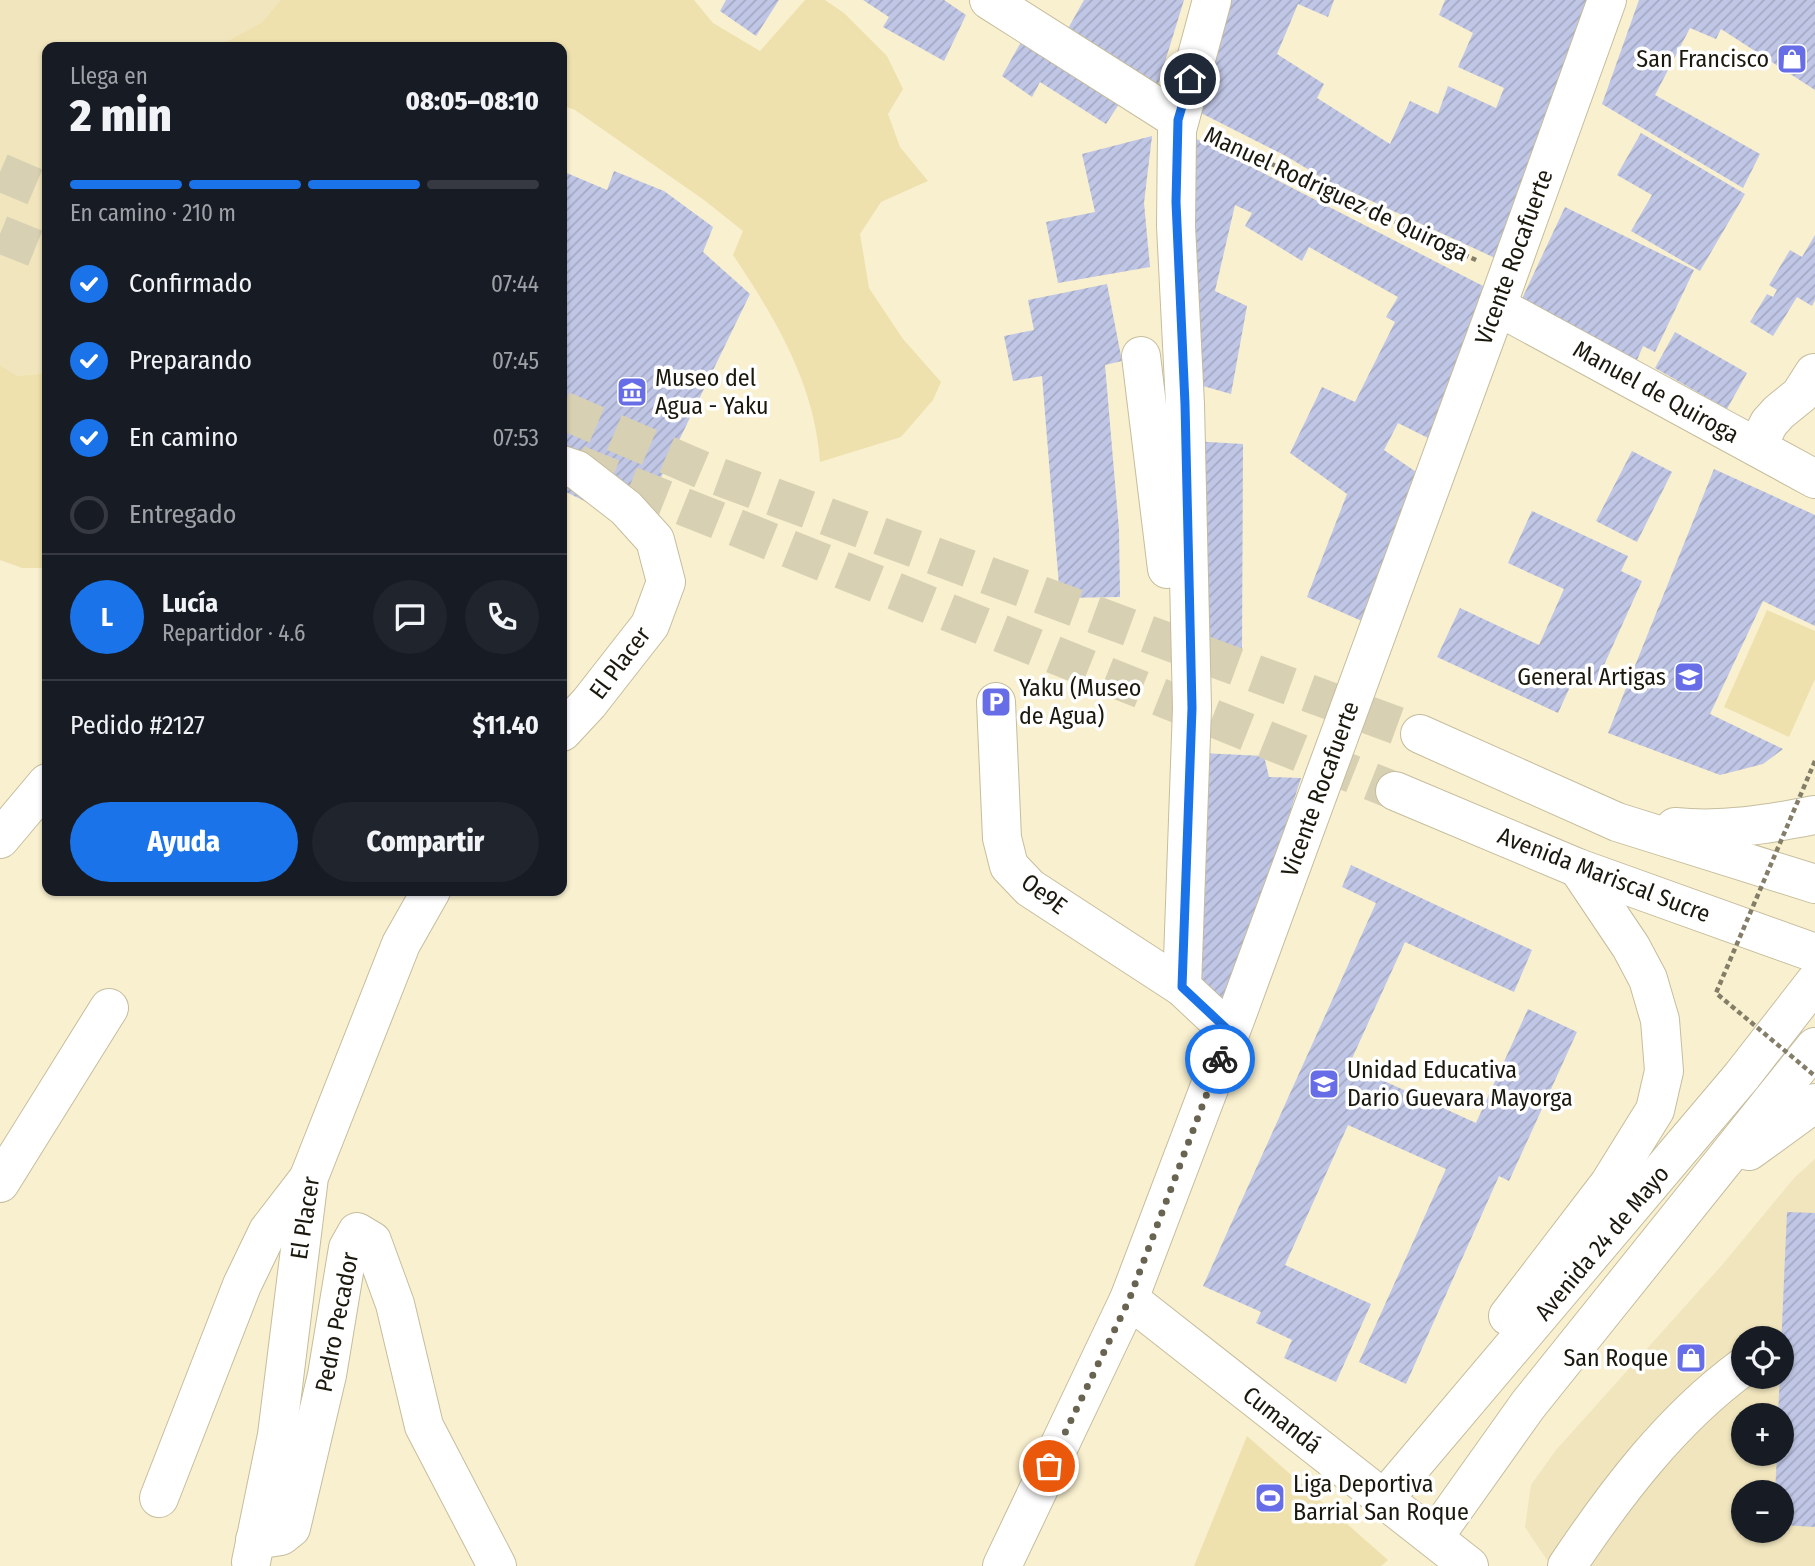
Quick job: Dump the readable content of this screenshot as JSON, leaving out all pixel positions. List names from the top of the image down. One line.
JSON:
{"streets":{"street":["Manuel Rodriguez de Quiroga","Vicente Rocafuerte","Manuel de Quiroga","El Placer","Avenida Mariscal Sucre","Oe9E","Avenida 24 de Mayo","Pedro Pecador","Cumandá"]},"crossings":[["Manuel Rodriguez de Quiroga","Vicente Rocafuerte"],["Manuel Rodriguez de Quiroga","Manuel de Quiroga"],["Vicente Rocafuerte","Manuel de Quiroga"],["Vicente Rocafuerte","Oe9E"],["Vicente Rocafuerte","Cumandá"],["El Placer","Pedro Pecador"],["Avenida Mariscal Sucre","Avenida 24 de Mayo"],["Avenida 24 de Mayo","Cumandá"]],"places":{"shop":["San Francisco","San Roque"],"museum":["Museo del Agua - Yaku"],"school or university":["General Artigas","Unidad Educativa Dario Guevara Mayorga"],"parking":["Yaku (Museo de Agua)"],"sports":["Liga Deportiva Barrial San Roque"]},"page":{"heading":["2 min","Llega en","08:05–08:10"],"panel":["Lucía","Repartidor · 4.6","Pedido #2127","$11.40"],"bar":"En camino · 210 m","list":[["Confirmado","07:44"],["Preparando","07:45"],["En camino","07:53"],"Entregado"],"round":"L","buttons":["Ayuda","Compartir"],"map_buttons":["+","−"]}}
